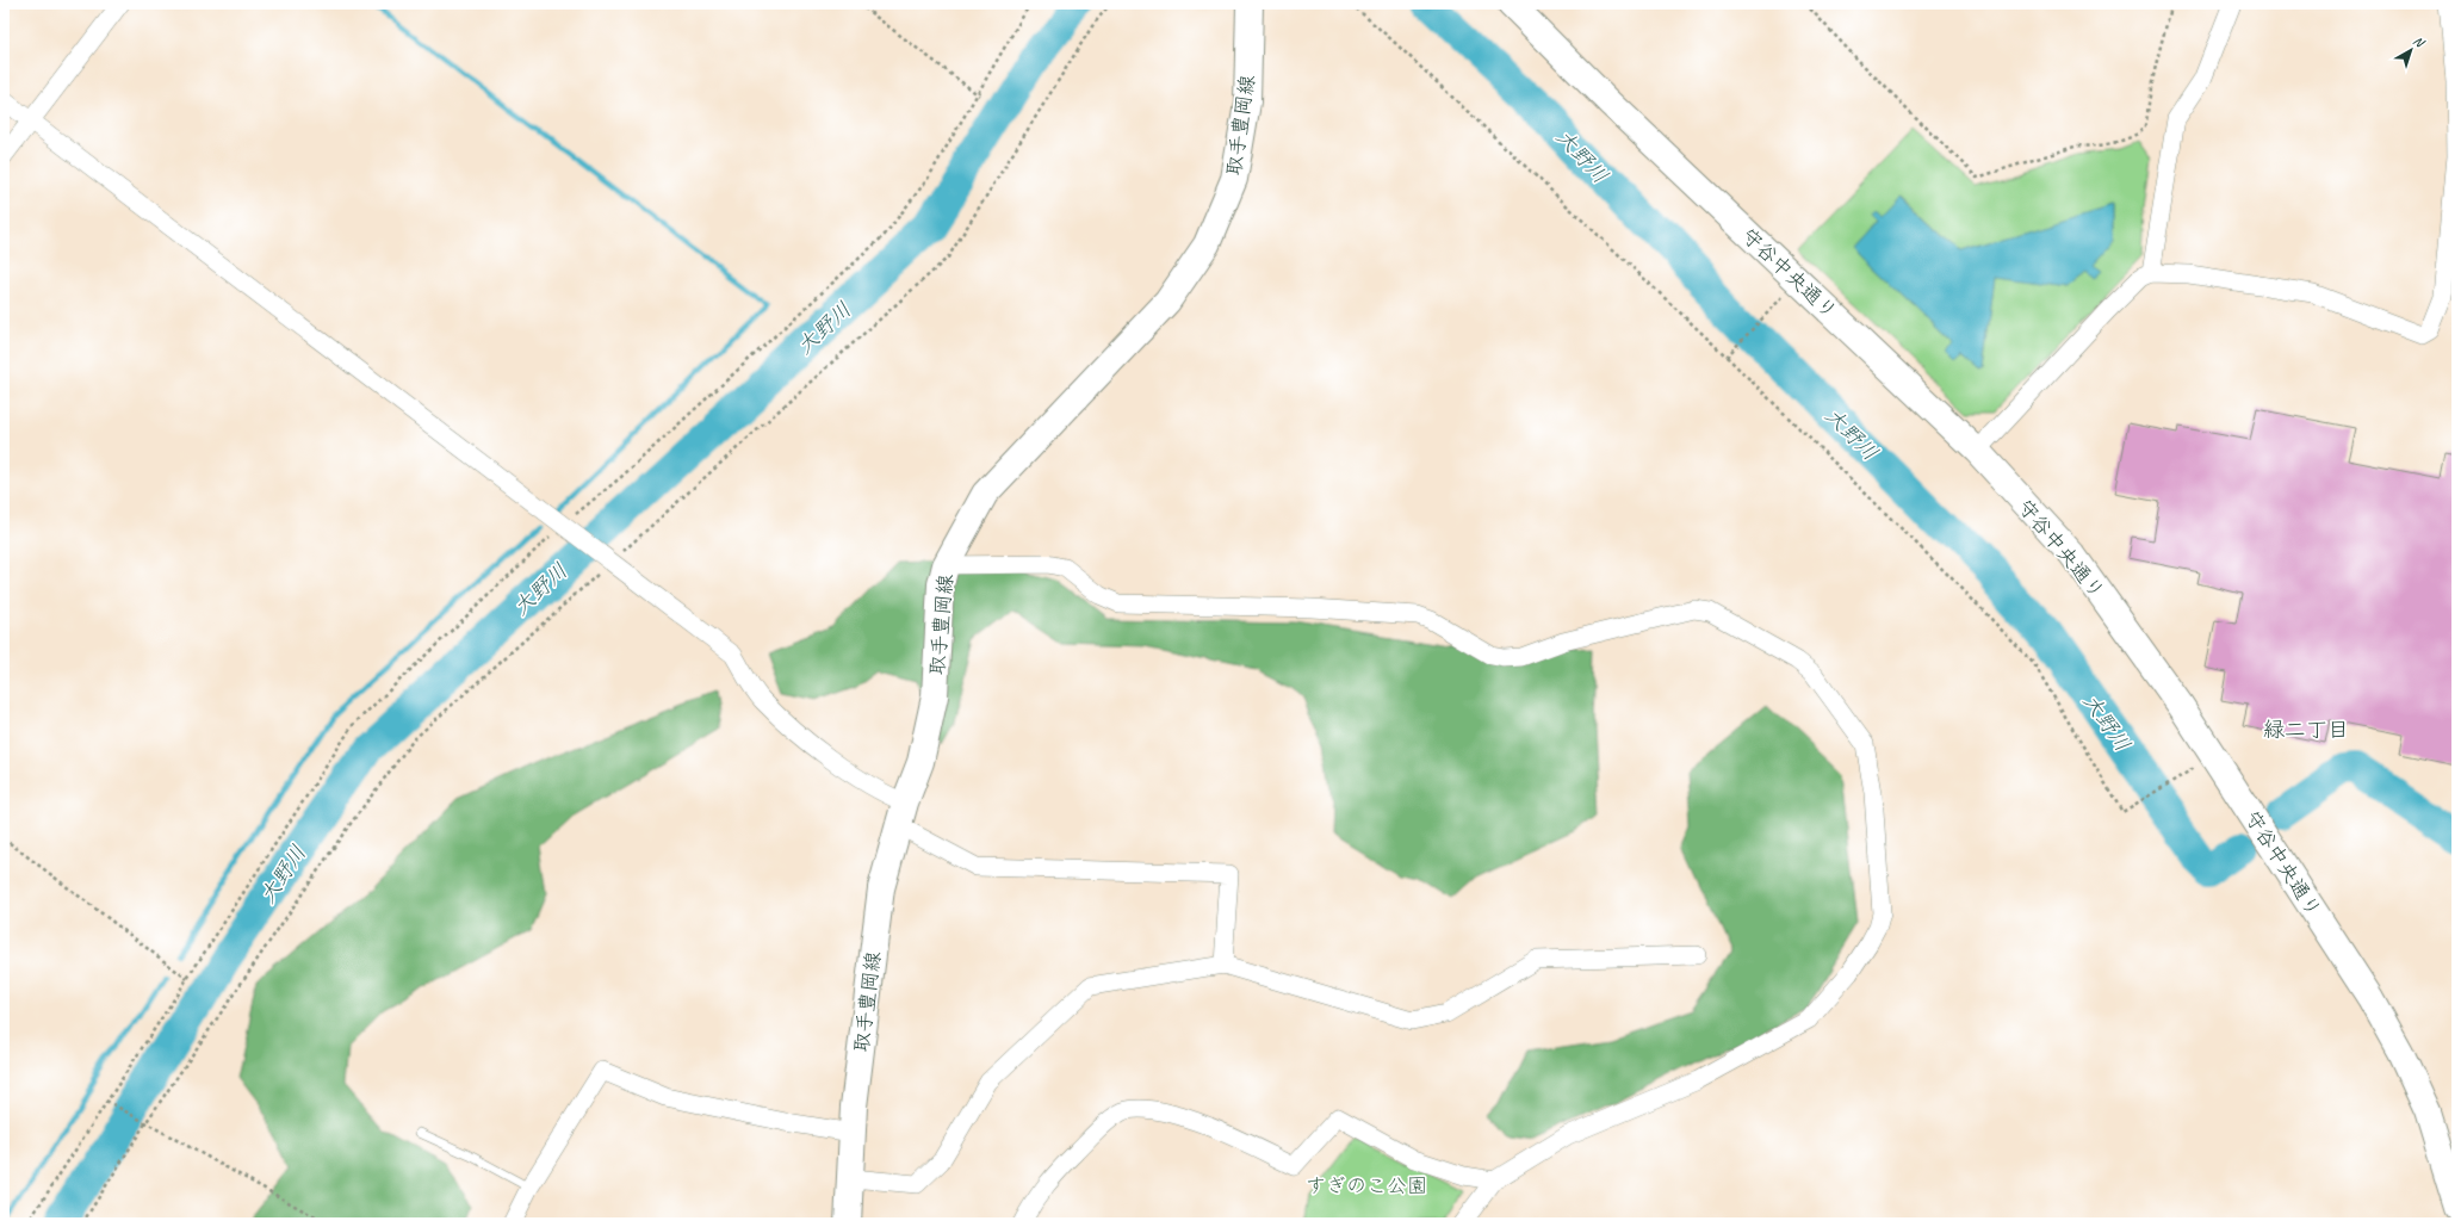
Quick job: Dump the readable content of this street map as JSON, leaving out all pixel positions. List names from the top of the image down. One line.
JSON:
{"streets":{"main road":["取手豊岡線","守谷中央通り"]},"districts":["緑二丁目"],"water":["大野川"],"parks":["すぎのこ公園"],"north":"top right"}
